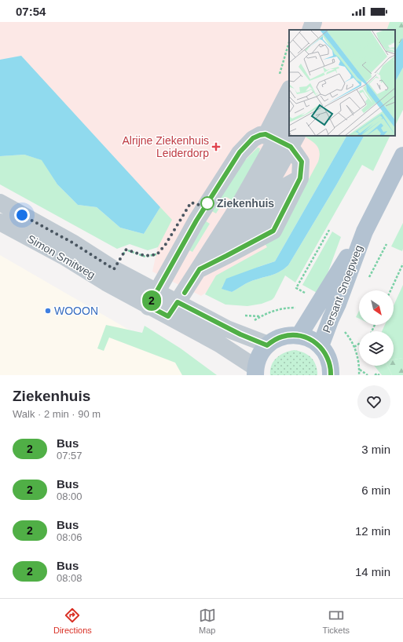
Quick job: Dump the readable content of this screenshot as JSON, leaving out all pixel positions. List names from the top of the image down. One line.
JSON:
{"streets":{"main road":["Persant Snoepweg"],"street":["Simon Smitweg"]},"places":{"health":["Alrijne Ziekenhuis Leiderdorp"],"other":["Ziekenhuis","WOOON"]},"lines":["bus line 2"],"north":"bottom right","page":{"status":"07:54","on_map":"2","heading":["Ziekenhuis","Walk · 2 min · 90 m"],"list":[{"mark":"2","name":"Bus","note":"07:57","value":"3 min"},{"mark":"2","name":"Bus","note":"08:00","value":"6 min"},{"mark":"2","name":"Bus","note":"08:06","value":"12 min"},{"mark":"2","name":"Bus","note":"08:08","value":"14 min"}],"tabs":["Directions","Map","Tickets"]}}
